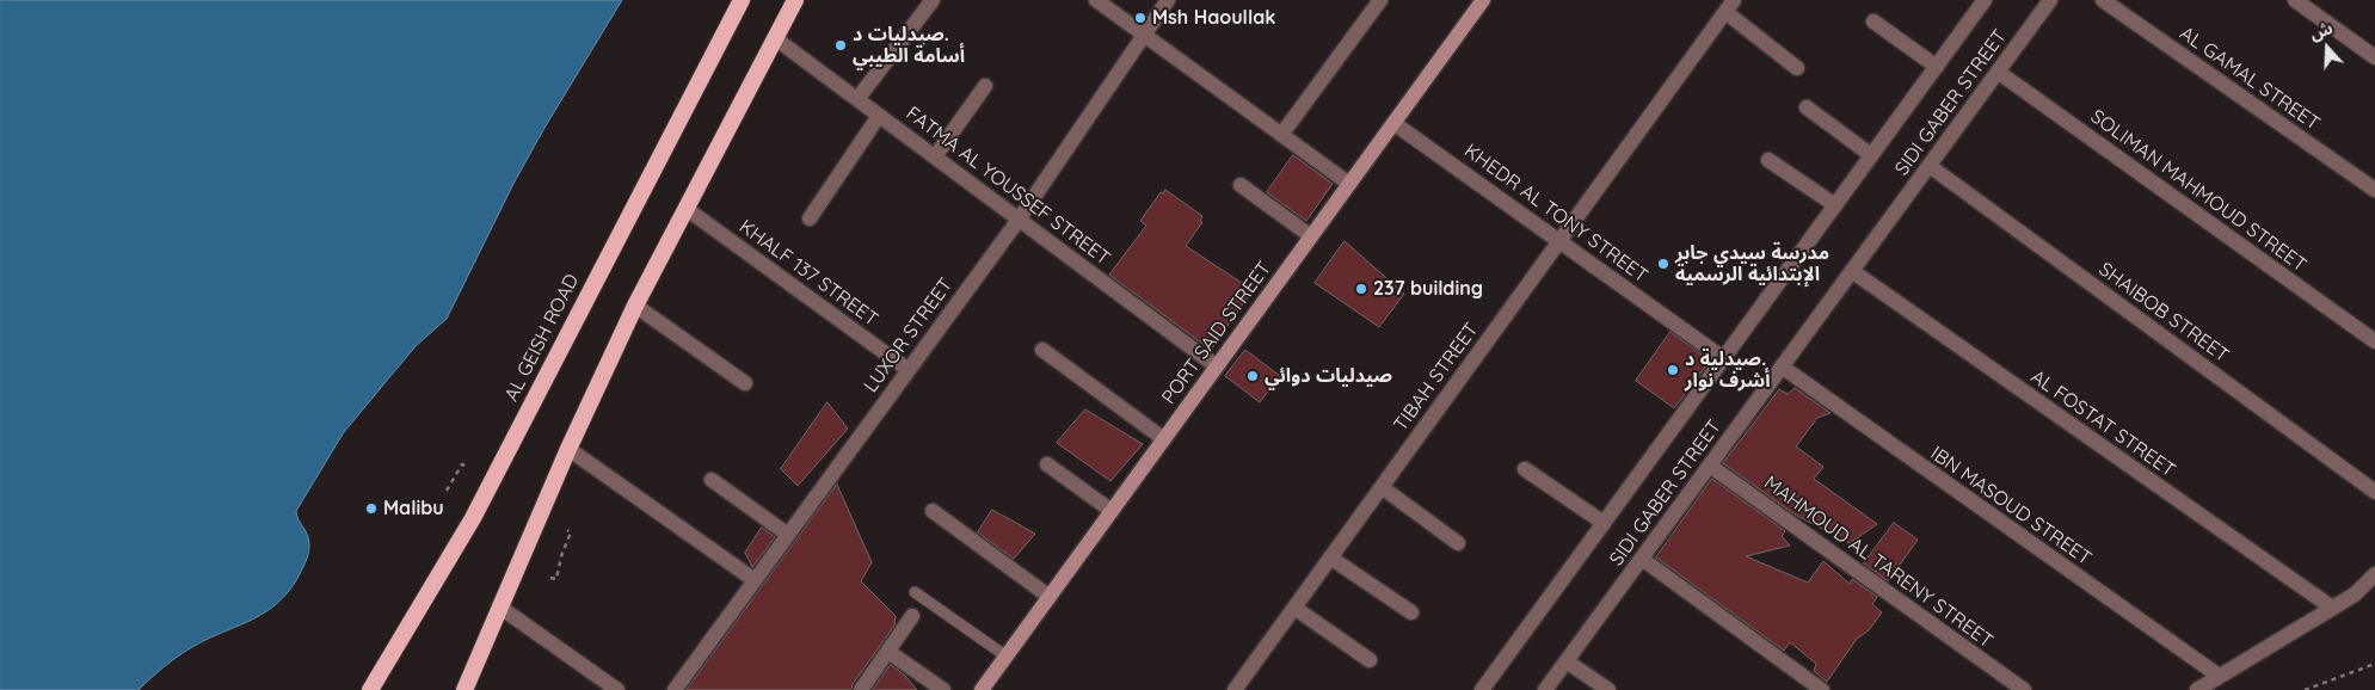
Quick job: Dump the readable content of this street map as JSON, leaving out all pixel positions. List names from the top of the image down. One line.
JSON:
{"streets":{"highway":["AL GEISH ROAD"],"main road":["PORT SAID STREET"],"street":["AL GAMAL STREET","SIDI GABER STREET","FATMA AL YOUSSEF STREET","SOLIMAN MAHMOUD STREET","KHEDR AL TONY STREET","KHALF 137 STREET","SHAIBOB STREET","LUXOR STREET","TIBAH STREET","AL FOSTAT STREET","IBN MASOUD STREET","MAHMOUD AL TARENY STREET"]},"crossings":[["SIDI GABER STREET","SOLIMAN MAHMOUD STREET"],["SIDI GABER STREET","KHEDR AL TONY STREET"],["SIDI GABER STREET","SHAIBOB STREET"],["SIDI GABER STREET","AL FOSTAT STREET"],["SIDI GABER STREET","IBN MASOUD STREET"],["SIDI GABER STREET","MAHMOUD AL TARENY STREET"],["FATMA AL YOUSSEF STREET","PORT SAID STREET"],["FATMA AL YOUSSEF STREET","LUXOR STREET"],["KHEDR AL TONY STREET","PORT SAID STREET"],["KHEDR AL TONY STREET","TIBAH STREET"],["KHALF 137 STREET","LUXOR STREET"]],"places":["Msh Haoullak","صيدليات د. أسامة الطيبي","مدرسة سيدي جابر الإبتدائية الرسمية","237 building","صيدلية د. أشرف نوار","صيدليات دوائي","Malibu"],"north":"top"}
